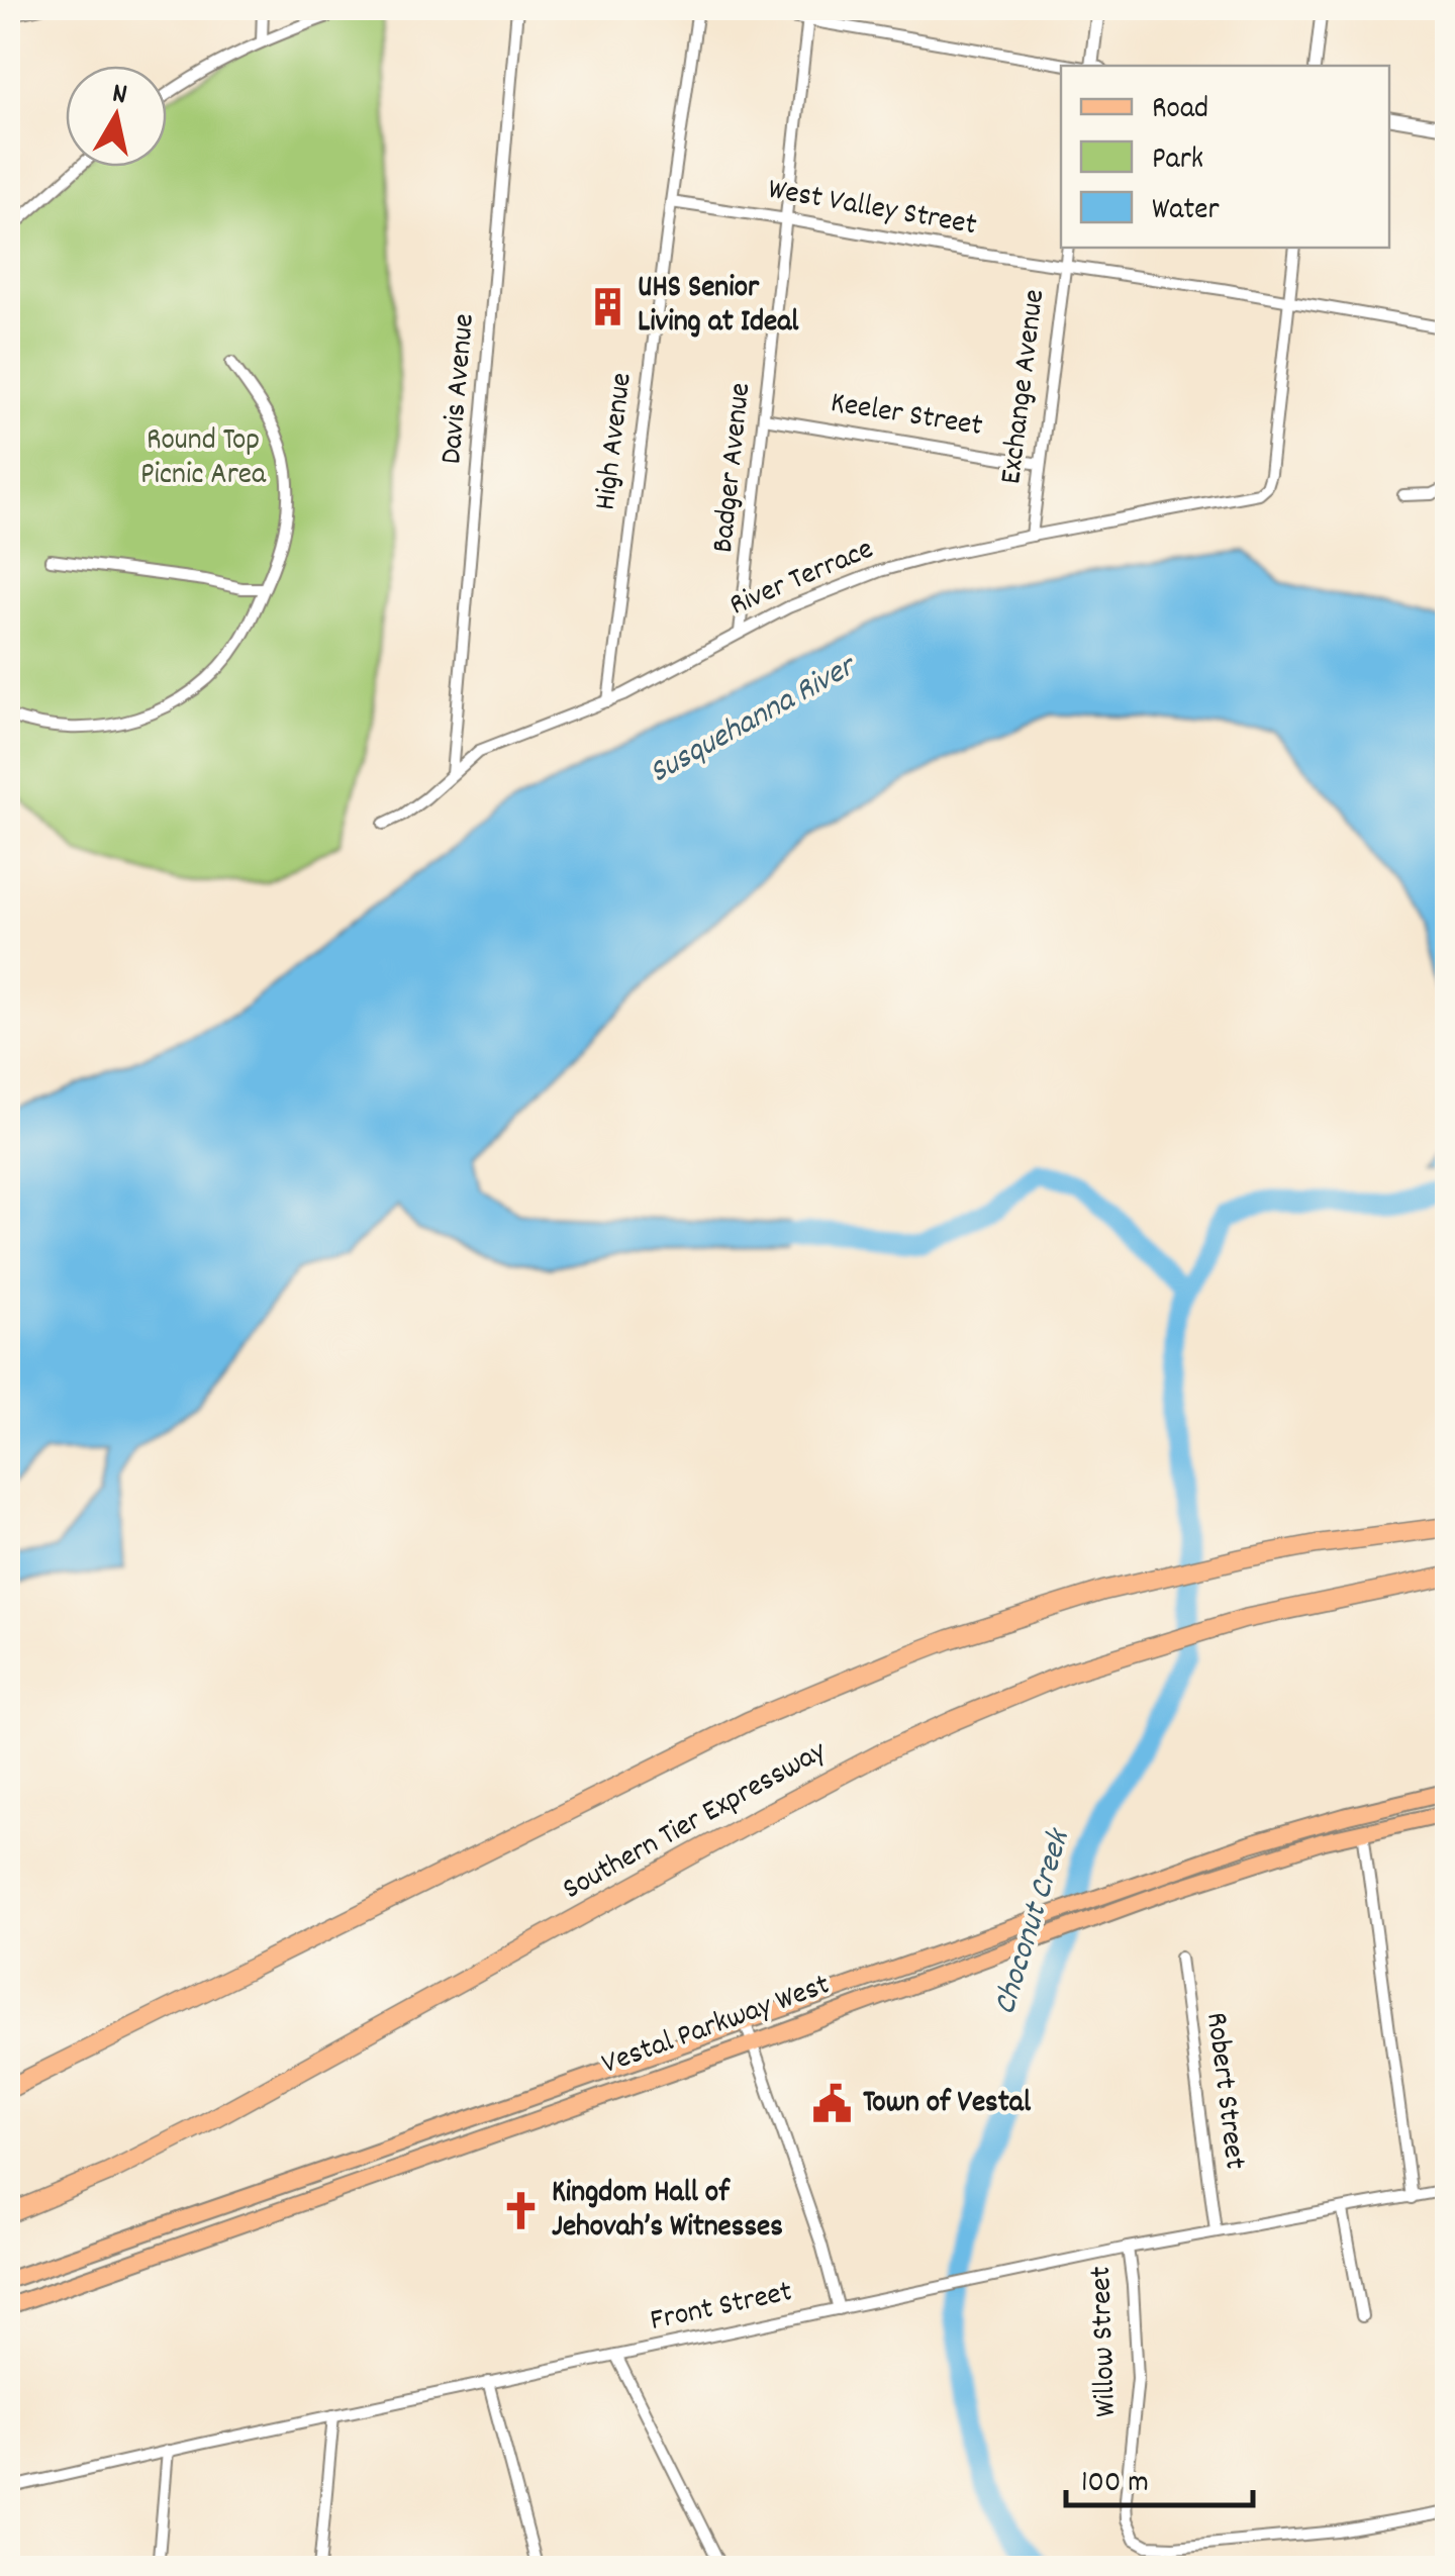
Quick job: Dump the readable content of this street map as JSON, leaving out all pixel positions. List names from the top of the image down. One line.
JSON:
{"streets":{"highway":["Southern Tier Expressway"],"main road":["Vestal Parkway West"],"street":["West Valley Street","Exchange Avenue","Davis Avenue","Keeler Street","High Avenue","Badger Avenue","River Terrace","Robert Street","Front Street","Willow Street"]},"crossings":[["West Valley Street","Exchange Avenue"],["West Valley Street","High Avenue"],["West Valley Street","Badger Avenue"],["West Valley Street","River Terrace"],["Exchange Avenue","Keeler Street"],["Exchange Avenue","River Terrace"],["Davis Avenue","River Terrace"],["Keeler Street","Badger Avenue"],["High Avenue","River Terrace"],["Badger Avenue","River Terrace"],["Robert Street","Front Street"],["Front Street","Willow Street"]],"water":["Susquehanna River","Choconut Creek"],"parks":["Round Top Picnic Area"],"places":{"building":["UHS Senior Living at Ideal"],"public building":["Town of Vestal"],"church":["Kingdom Hall of Jehovah’s Witnesses"]},"legend":["Road","Park","Water"],"scale_bar":"100 m","north":"top"}
